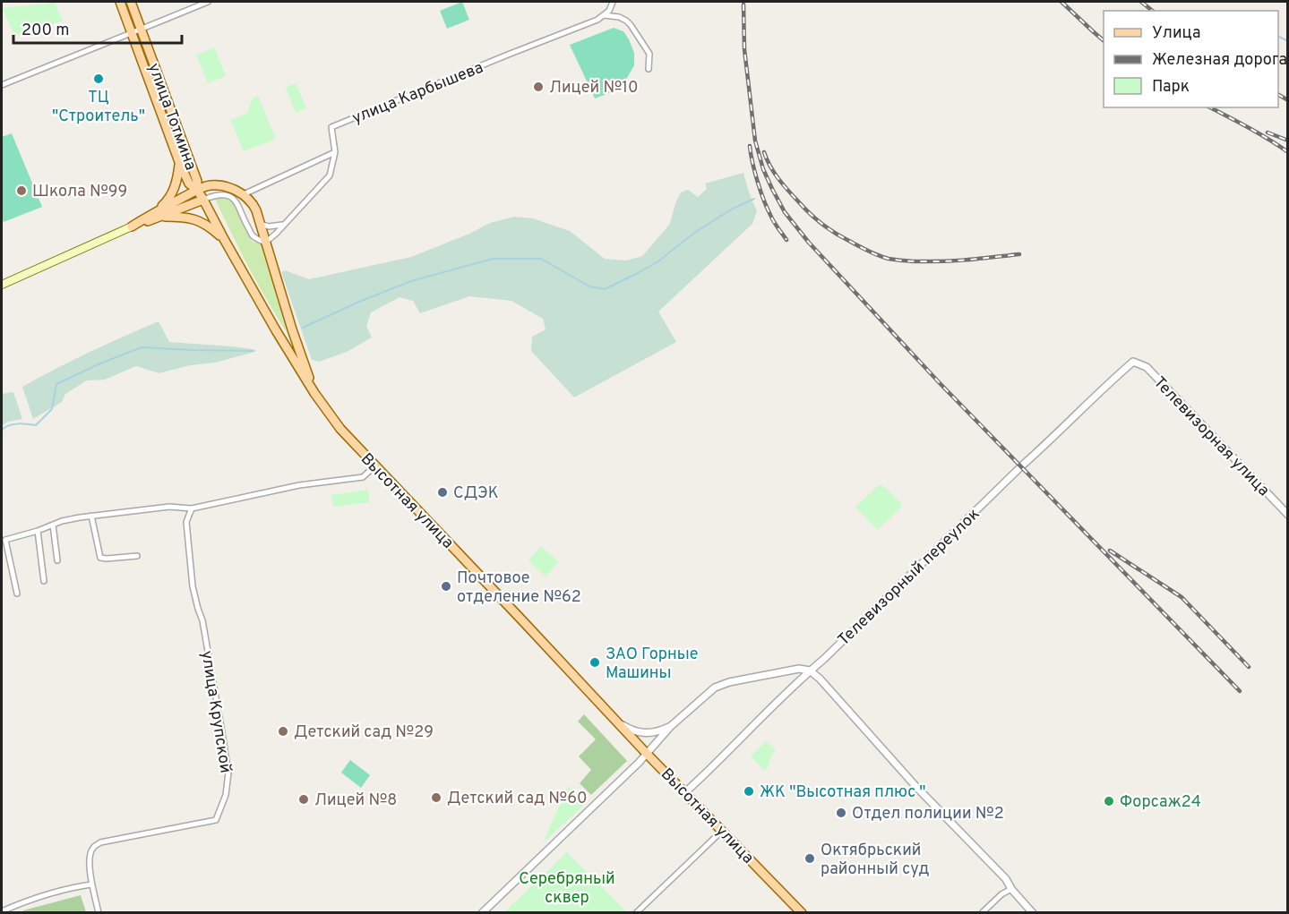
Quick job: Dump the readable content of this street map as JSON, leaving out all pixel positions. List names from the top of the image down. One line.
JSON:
{"streets":{"main road":["улица Тотмина","Высотная улица"],"street":["улица Карбышева","Телевизорная улица","Телевизорный переулок","улица Крупской"]},"crossings":[["улица Тотмина","Высотная улица"],["Телевизорная улица","Телевизорный переулок"],["Высотная улица","Телевизорный переулок"]],"parks":["Серебряный сквер"],"places":["ТЦ \"Строитель\"","Лицей №10","Школа №99","СДЭК","Почтовое отделение №62","ЗАО Горные Машины","Детский сад №29","ЖК \"Высотная плюс \"","Детский сад №60","Лицей №8","Форсаж24","Отдел полиции №2","Октябрьский районный суд"],"legend":["Улица","Железная дорога","Парк"],"scale_bar":"200 m"}
